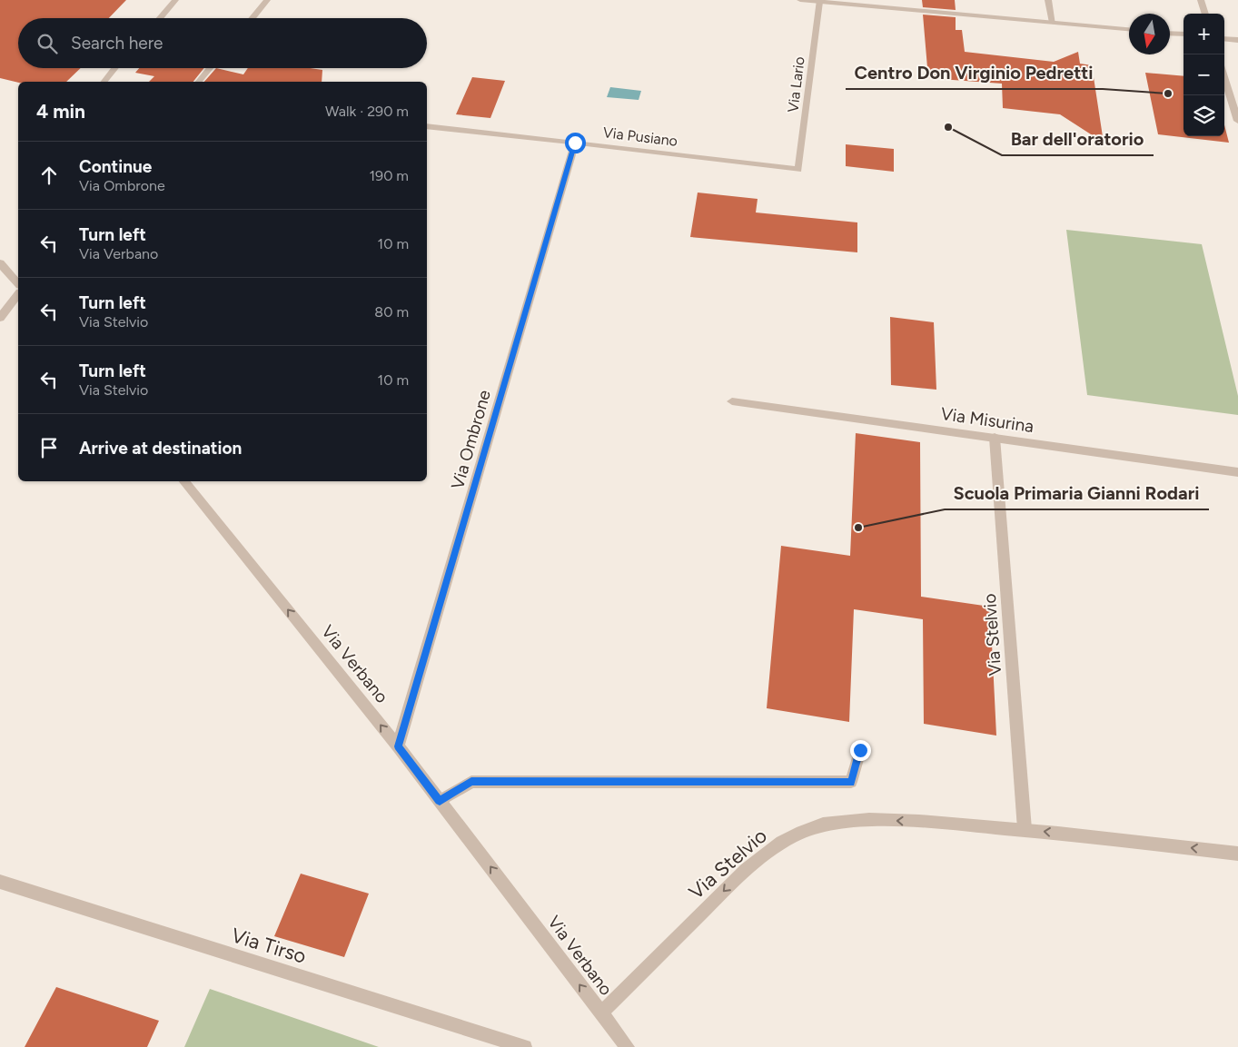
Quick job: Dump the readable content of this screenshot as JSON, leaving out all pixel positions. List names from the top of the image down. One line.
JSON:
{"streets":{"street":["Via Lario","Via Pusiano","Via Misurina","Via Ombrone","Via Stelvio","Via Verbano","Via Tirso"]},"crossings":[["Via Lario","Via Pusiano"],["Via Pusiano","Via Ombrone"],["Via Misurina","Via Stelvio"],["Via Ombrone","Via Verbano"],["Via Stelvio","Via Verbano"]],"one_way":["Via Stelvio","Via Verbano"],"places":["Centro Don Virginio Pedretti","Bar dell'oratorio","Scuola Primaria Gianni Rodari"],"north":"bottom","page":{"map_buttons":["+","−"],"search":"Search here","heading":["4 min","Walk · 290 m"],"list":[["Continue","Via Ombrone","190 m"],["Turn left","Via Verbano","10 m"],["Turn left","Via Stelvio","80 m"],["Turn left","Via Stelvio","10 m"],"Arrive at destination"]}}
